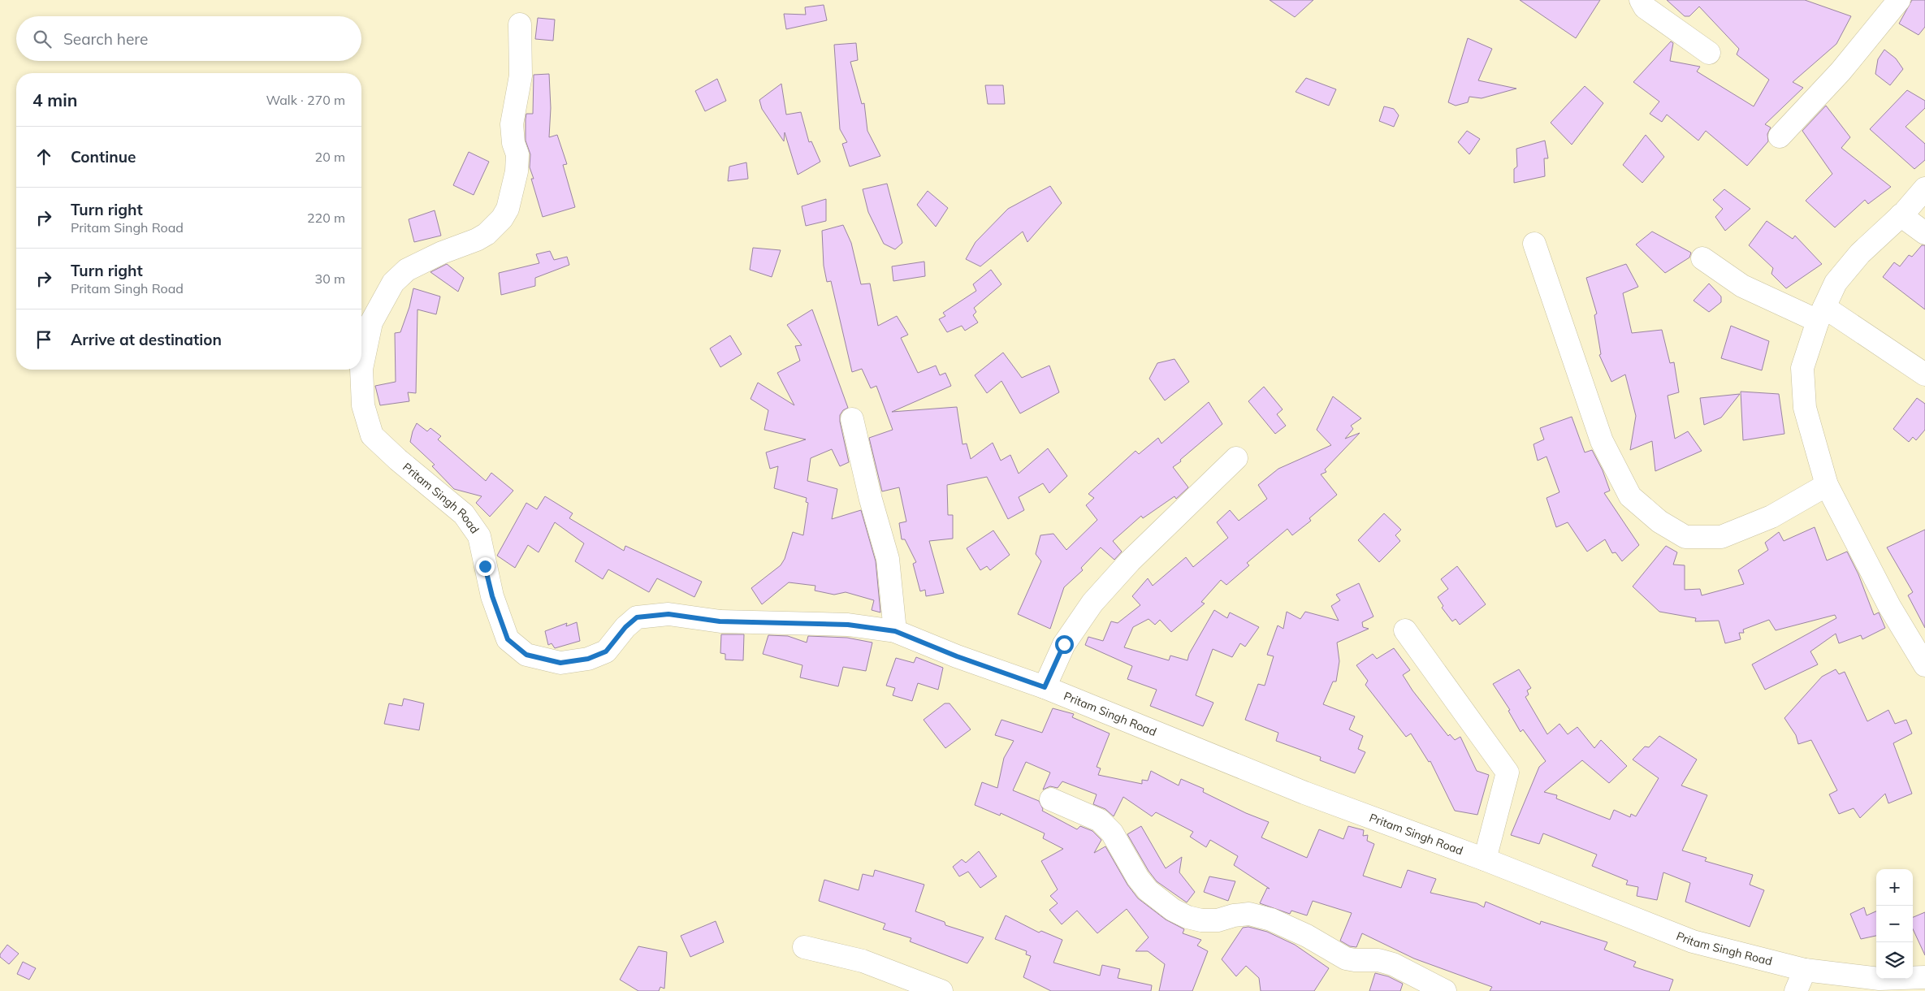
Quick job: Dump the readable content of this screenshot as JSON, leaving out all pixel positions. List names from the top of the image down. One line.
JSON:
{"streets":{"street":["Pritam Singh Road"]},"page":{"search":"Search here","heading":["4 min","Walk · 270 m"],"list":[["Continue","20 m"],["Turn right","Pritam Singh Road","220 m"],["Turn right","Pritam Singh Road","30 m"],"Arrive at destination"],"map_buttons":["+","−"]}}
